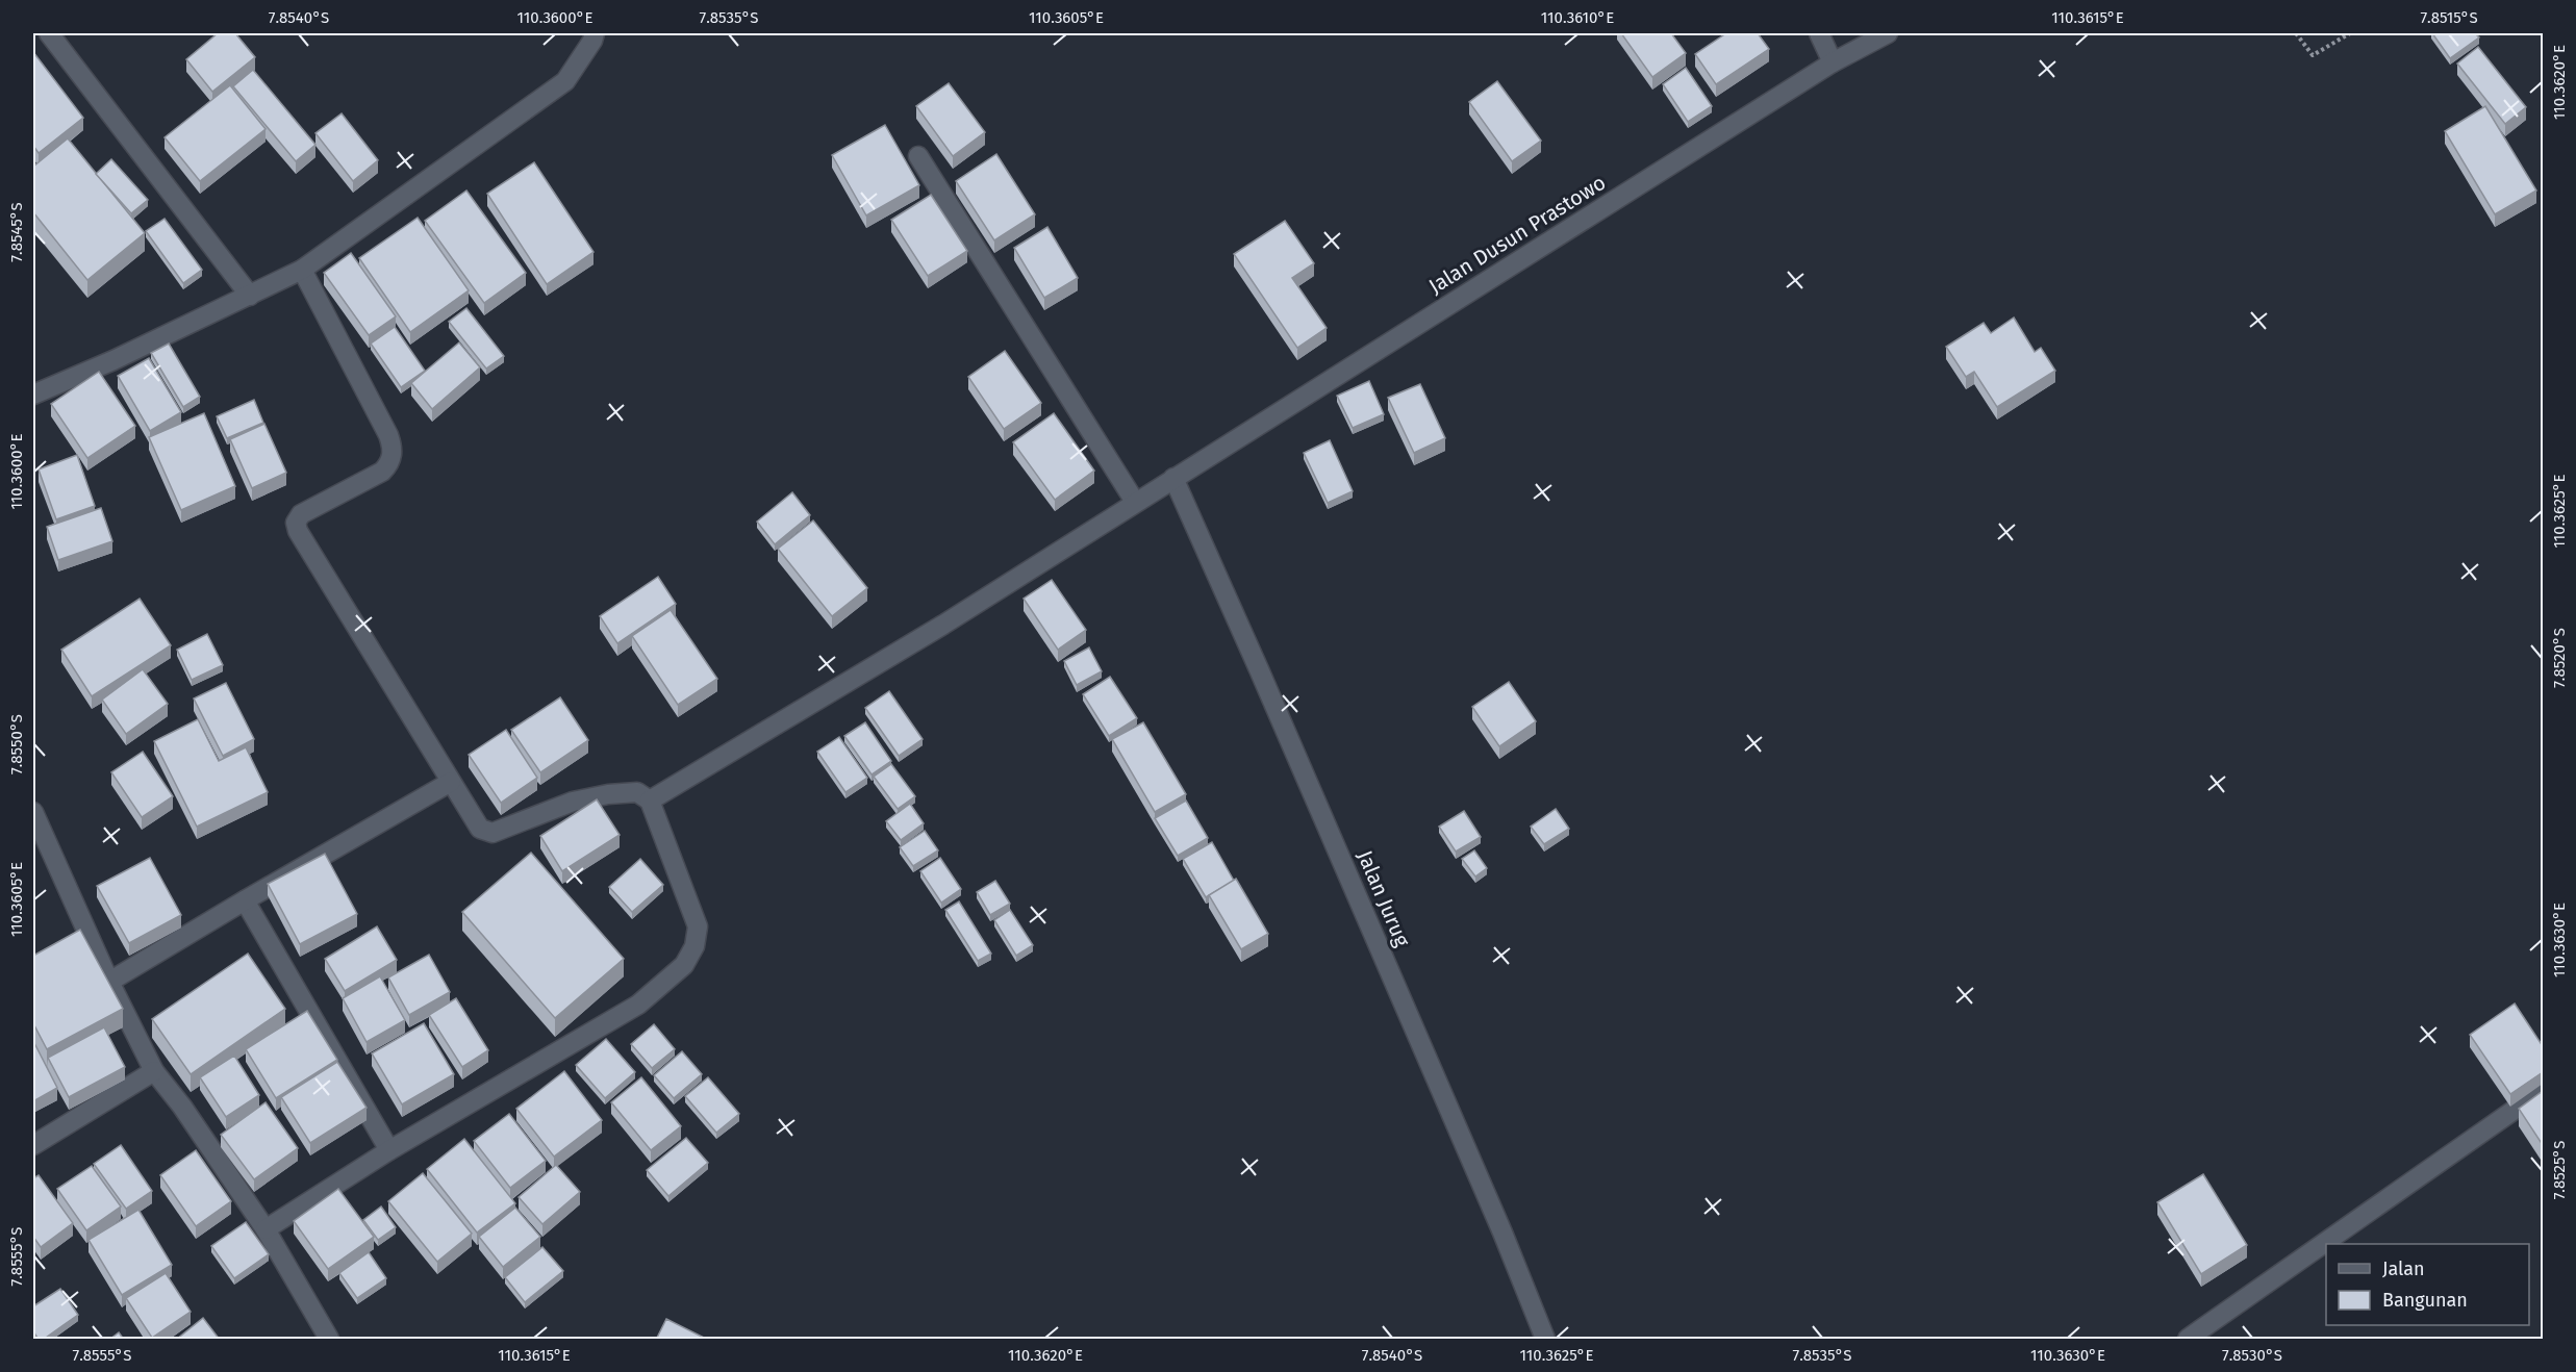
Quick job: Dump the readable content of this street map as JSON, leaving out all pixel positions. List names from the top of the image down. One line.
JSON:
{"streets":{"street":["Jalan Dusun Prastowo","Jalan Jurug"]},"crossings":[["Jalan Dusun Prastowo","Jalan Jurug"]],"legend":["Jalan","Bangunan"],"coordinates":["7.8540°S","110.3600°E","7.8535°S","110.3605°E","110.3610°E","110.3615°E","7.8515°S","110.3620°E","7.8545°S","110.3625°E","7.8520°S","7.8550°S","110.3630°E","7.8525°S","7.8555°S","7.8530°S"]}
